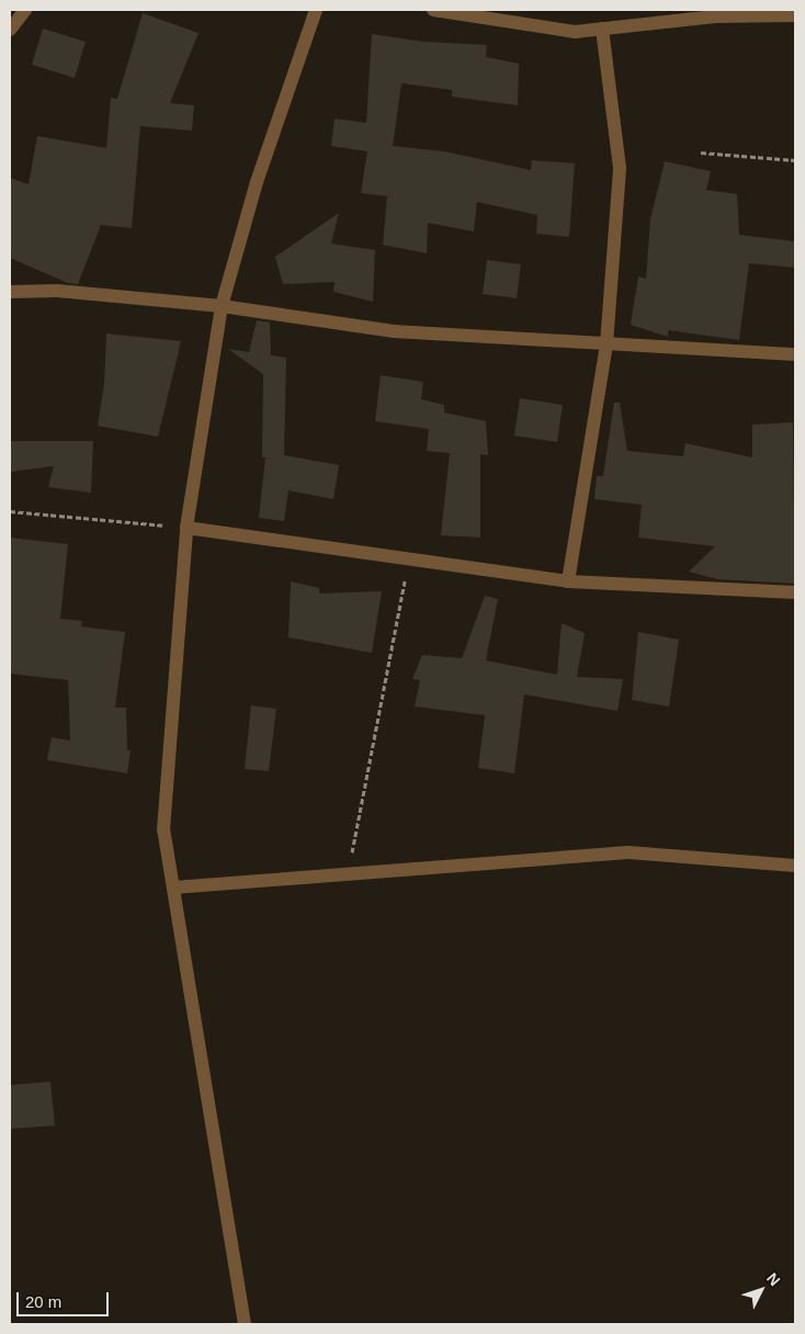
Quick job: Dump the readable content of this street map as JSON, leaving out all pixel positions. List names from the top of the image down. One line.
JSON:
{"scale_bar":"20 m","north":"top right"}
